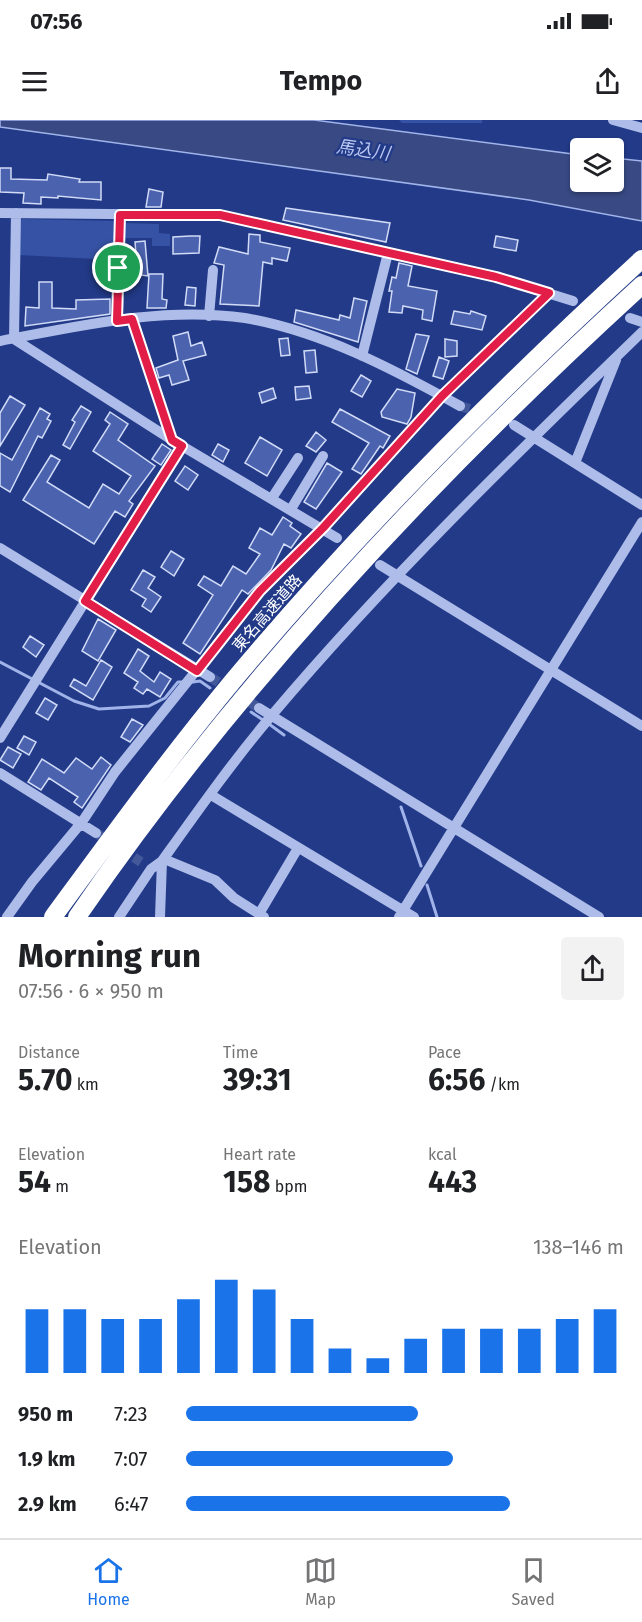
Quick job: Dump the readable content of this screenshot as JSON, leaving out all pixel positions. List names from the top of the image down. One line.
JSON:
{"streets":{"highway":["東名高速道路"]},"water":["馬込川"],"page":{"status":"07:56","header":"Tempo","heading":["Morning run","07:56 · 6 × 950 m"],"stats":[["Distance","5.70 km"],["Time","39:31"],["Pace","6:56 /km"],["Elevation","54 m"],["Heart rate","158 bpm"],["kcal","443"]],"chart":["Elevation","138–146 m"],"list":[{"name":"950 m","note":"7:23"},{"name":"1.9 km","note":"7:07"},{"name":"2.9 km","note":"6:47"}],"tabs":["Home","Map","Saved"]}}
